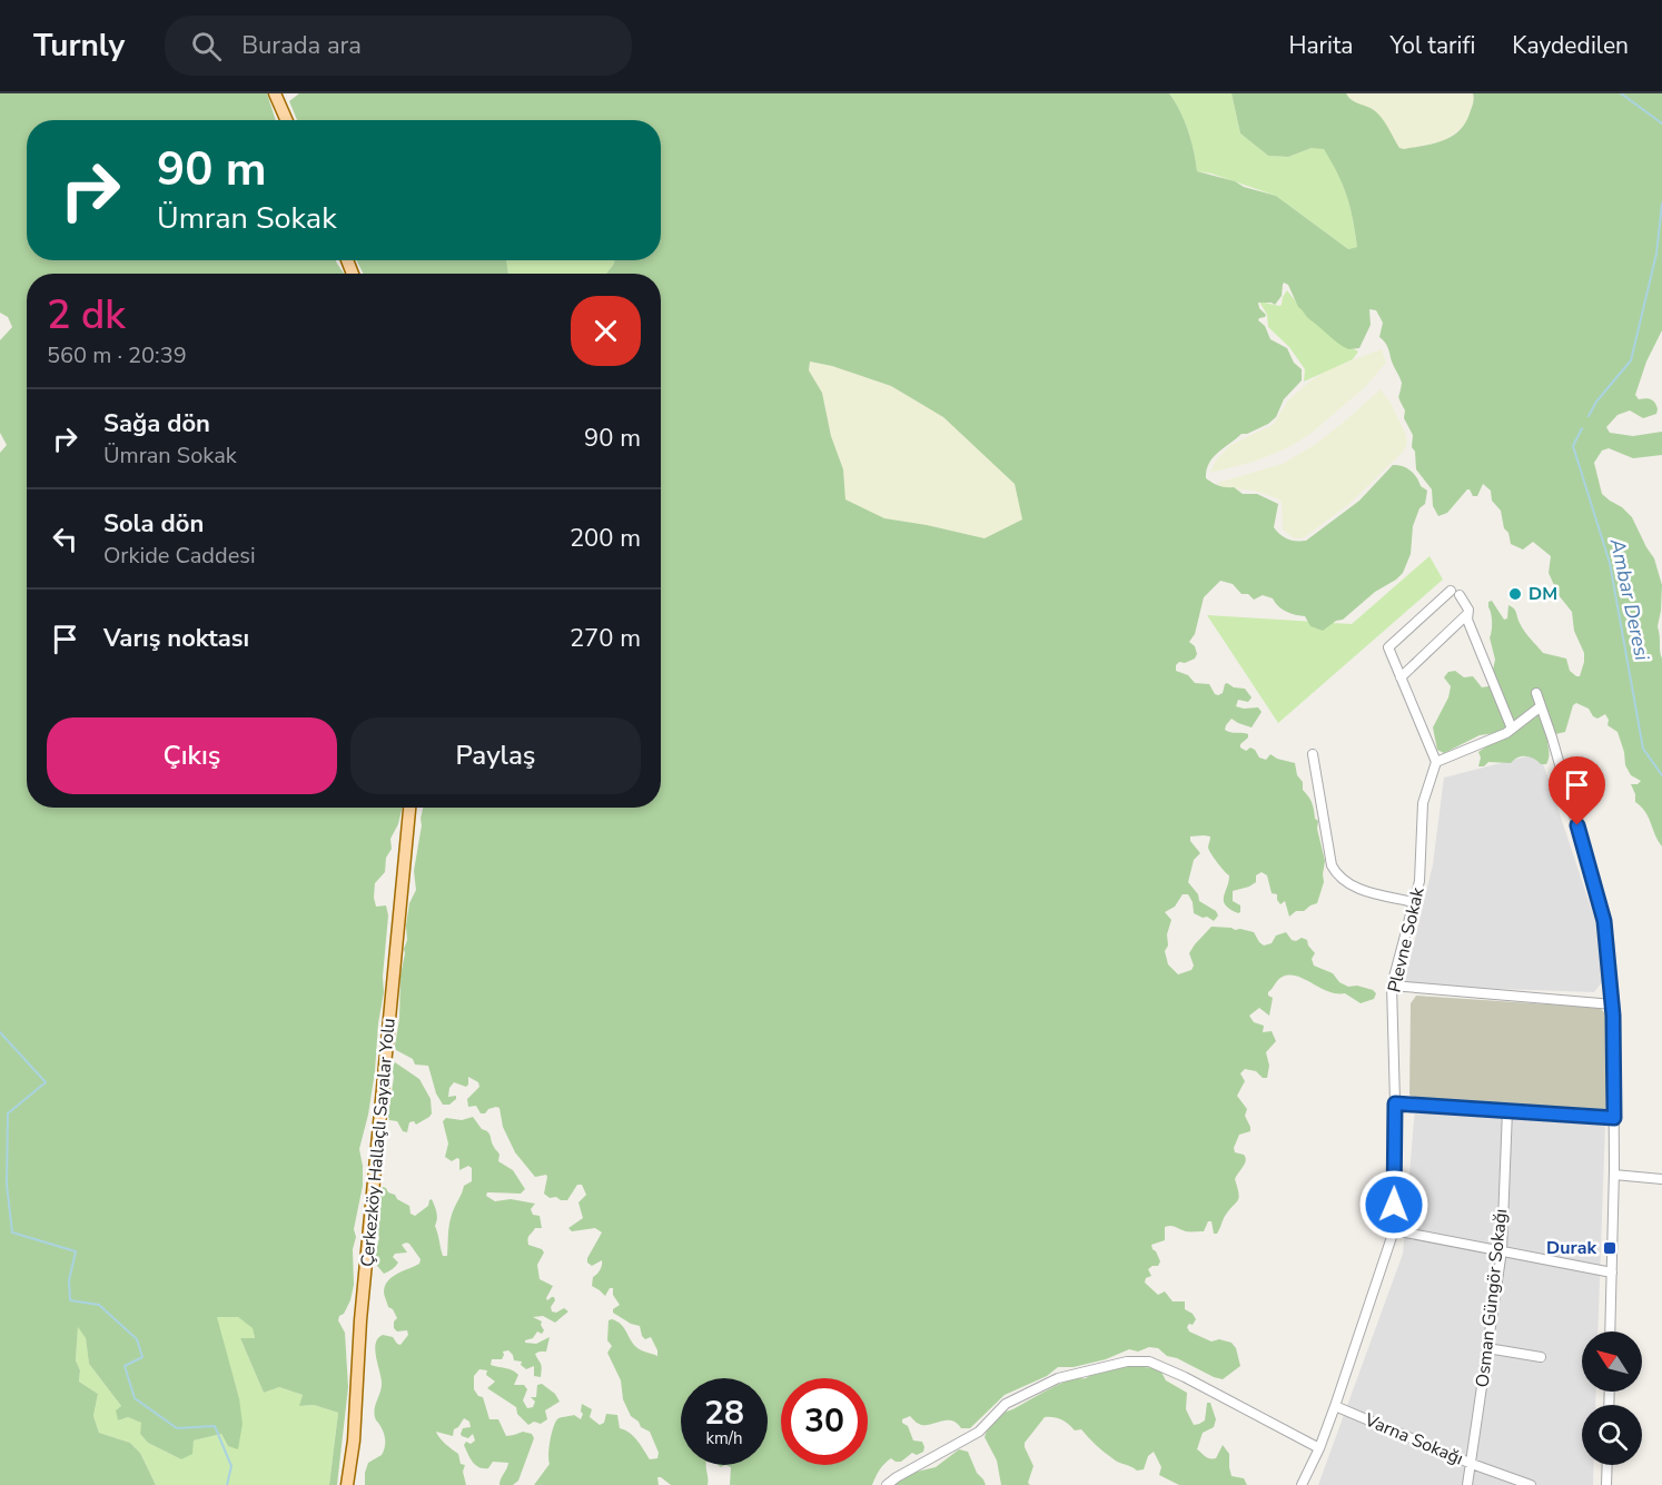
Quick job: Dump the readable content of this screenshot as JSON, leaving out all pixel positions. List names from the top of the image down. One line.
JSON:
{"streets":{"main road":["Çerkezköy Hallaçlı Sayalar Yolu"],"street":["Plevne Sokak","Osman Güngör Sokağı","Varna Sokağı"]},"crossings":[["Plevne Sokak","Varna Sokağı"],["Osman Güngör Sokağı","Varna Sokağı"]],"water":["Ambar Deresi"],"places":{"other":["DM"],"transit":["Durak"]},"north":"top left","page":{"header":"Turnly","search":"Burada ara","nav":["Harita","Yol tarifi","Kaydedilen"],"turn":["90 m","Ümran Sokak"],"heading":["2 dk","560 m · 20:39"],"list":[{"name":"Sağa dön","note":"Ümran Sokak","value":"90 m"},{"name":"Sola dön","note":"Orkide Caddesi","value":"200 m"},{"name":"Varış noktası","value":"270 m"}],"buttons":["Çıkış","Paylaş"],"speed":"28 km/h","limit":"30"}}
